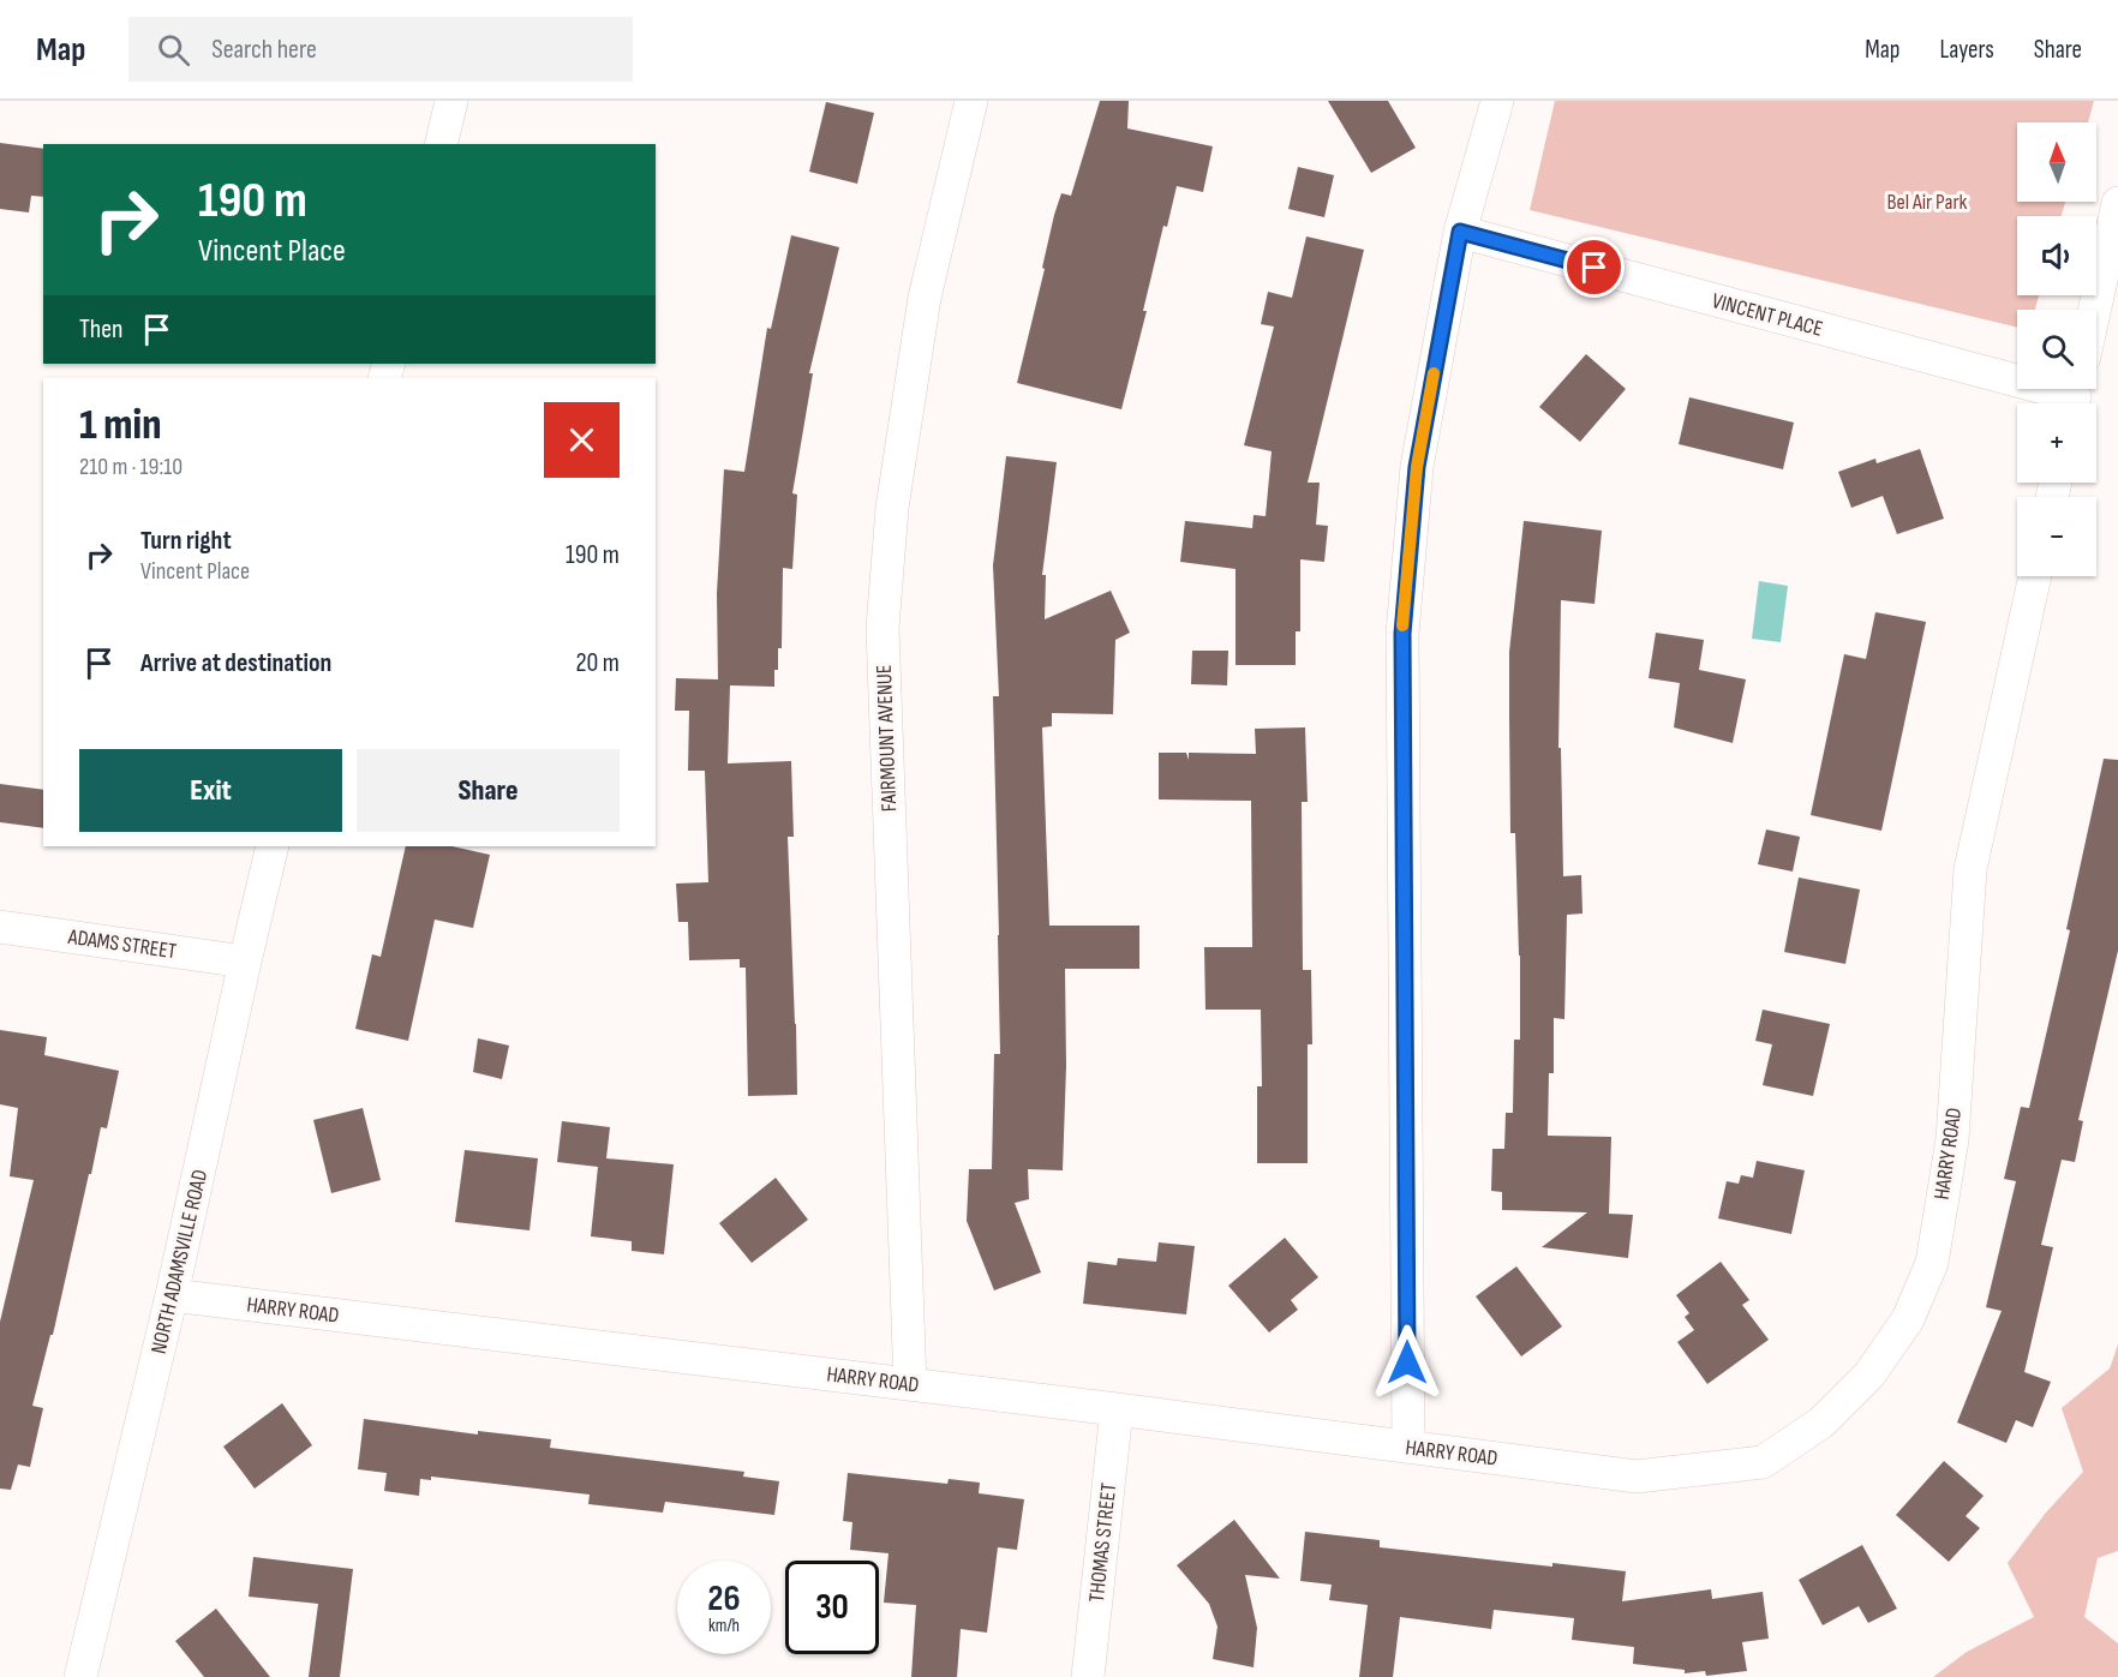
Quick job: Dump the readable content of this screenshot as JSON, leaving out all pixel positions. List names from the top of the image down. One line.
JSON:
{"streets":{"street":["VINCENT PLACE","FAIRMOUNT AVENUE","ADAMS STREET","HARRY ROAD","NORTH ADAMSVILLE ROAD","THOMAS STREET"]},"crossings":[["FAIRMOUNT AVENUE","HARRY ROAD"],["ADAMS STREET","NORTH ADAMSVILLE ROAD"],["HARRY ROAD","NORTH ADAMSVILLE ROAD"],["HARRY ROAD","THOMAS STREET"]],"parks":["Bel Air Park"],"north":"top","page":{"header":"Map","search":"Search here","nav":["Map","Layers","Share"],"map_buttons":["+","−"],"turn":["190 m","Vincent Place"],"then":"Then","heading":["1 min","210 m · 19:10"],"list":[{"name":"Turn right","note":"Vincent Place","value":"190 m"},{"name":"Arrive at destination","value":"20 m"}],"buttons":["Exit","Share"],"speed":"26 km/h","limit":"30"}}
